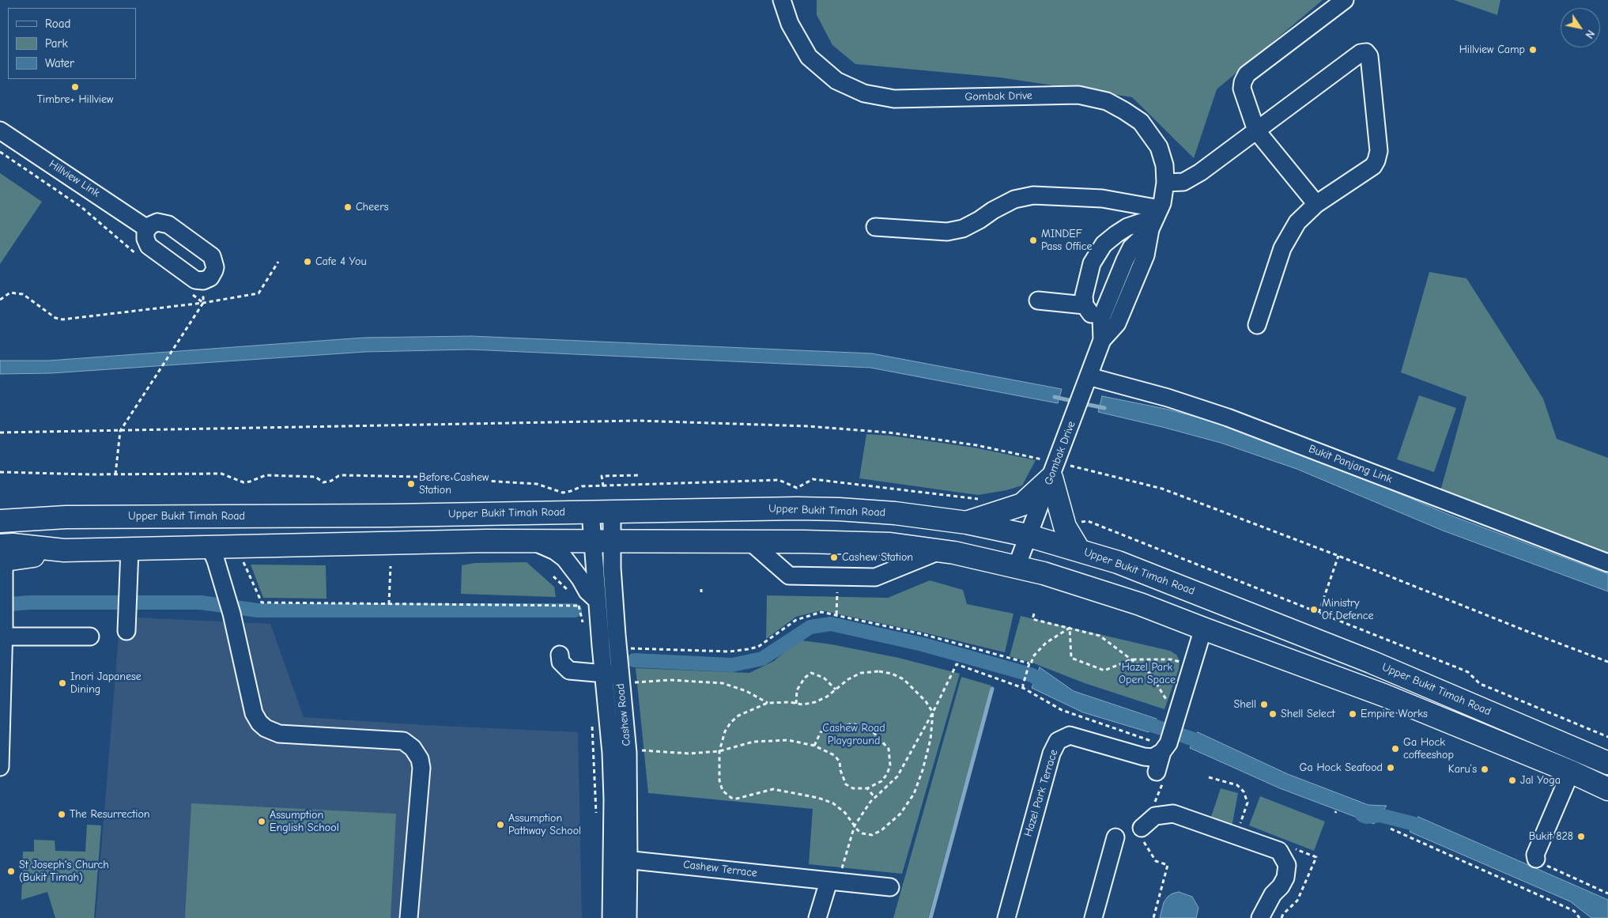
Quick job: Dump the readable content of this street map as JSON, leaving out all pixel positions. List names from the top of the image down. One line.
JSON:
{"streets":{"highway":["Upper Bukit Timah Road"],"street":["Gombak Drive","Hillview Link","Bukit Panjang Link","Cashew Road","Hazel Park Terrace","Cashew Terrace"]},"crossings":[["Gombak Drive","Bukit Panjang Link"],["Gombak Drive","Upper Bukit Timah Road"],["Upper Bukit Timah Road","Cashew Road"],["Cashew Road","Cashew Terrace"]],"parks":["Hazel Park Open Space","Cashew Road Playground"],"places":["Hillview Camp","Timbre+ Hillview","Cheers","MINDEF Pass Office","Cafe 4 You","Before Cashew Station","Cashew Station","Ministry Of Defence","Inori Japanese Dining","Shell","Shell Select","Empire Works","Ga Hock coffeeshop","Ga Hock Seafood","Karu’s","Jal Yoga","The Resurrection","Assumption English School","Assumption Pathway School","Bukit 828","St Joseph's Church (Bukit Timah)"],"legend":["Road","Park","Water"],"north":"bottom right"}
